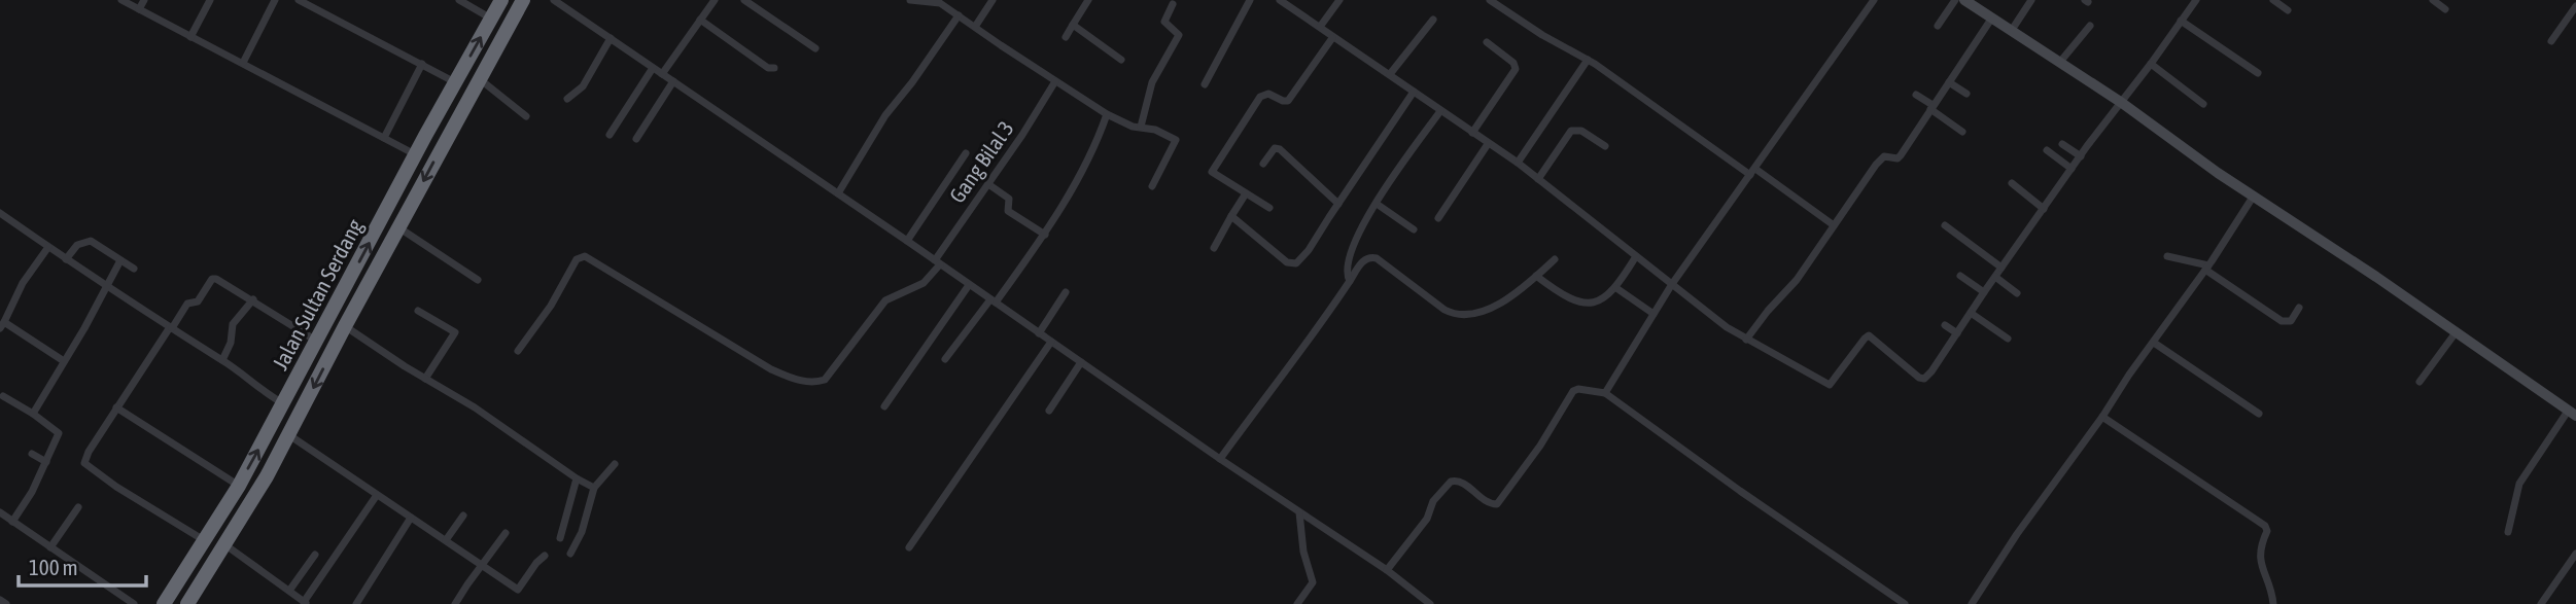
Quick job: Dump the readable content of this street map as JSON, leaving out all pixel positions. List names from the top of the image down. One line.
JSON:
{"streets":{"highway":["Jalan Sultan Serdang"],"street":["Gang Bilal 3"]},"scale_bar":"100 m"}
